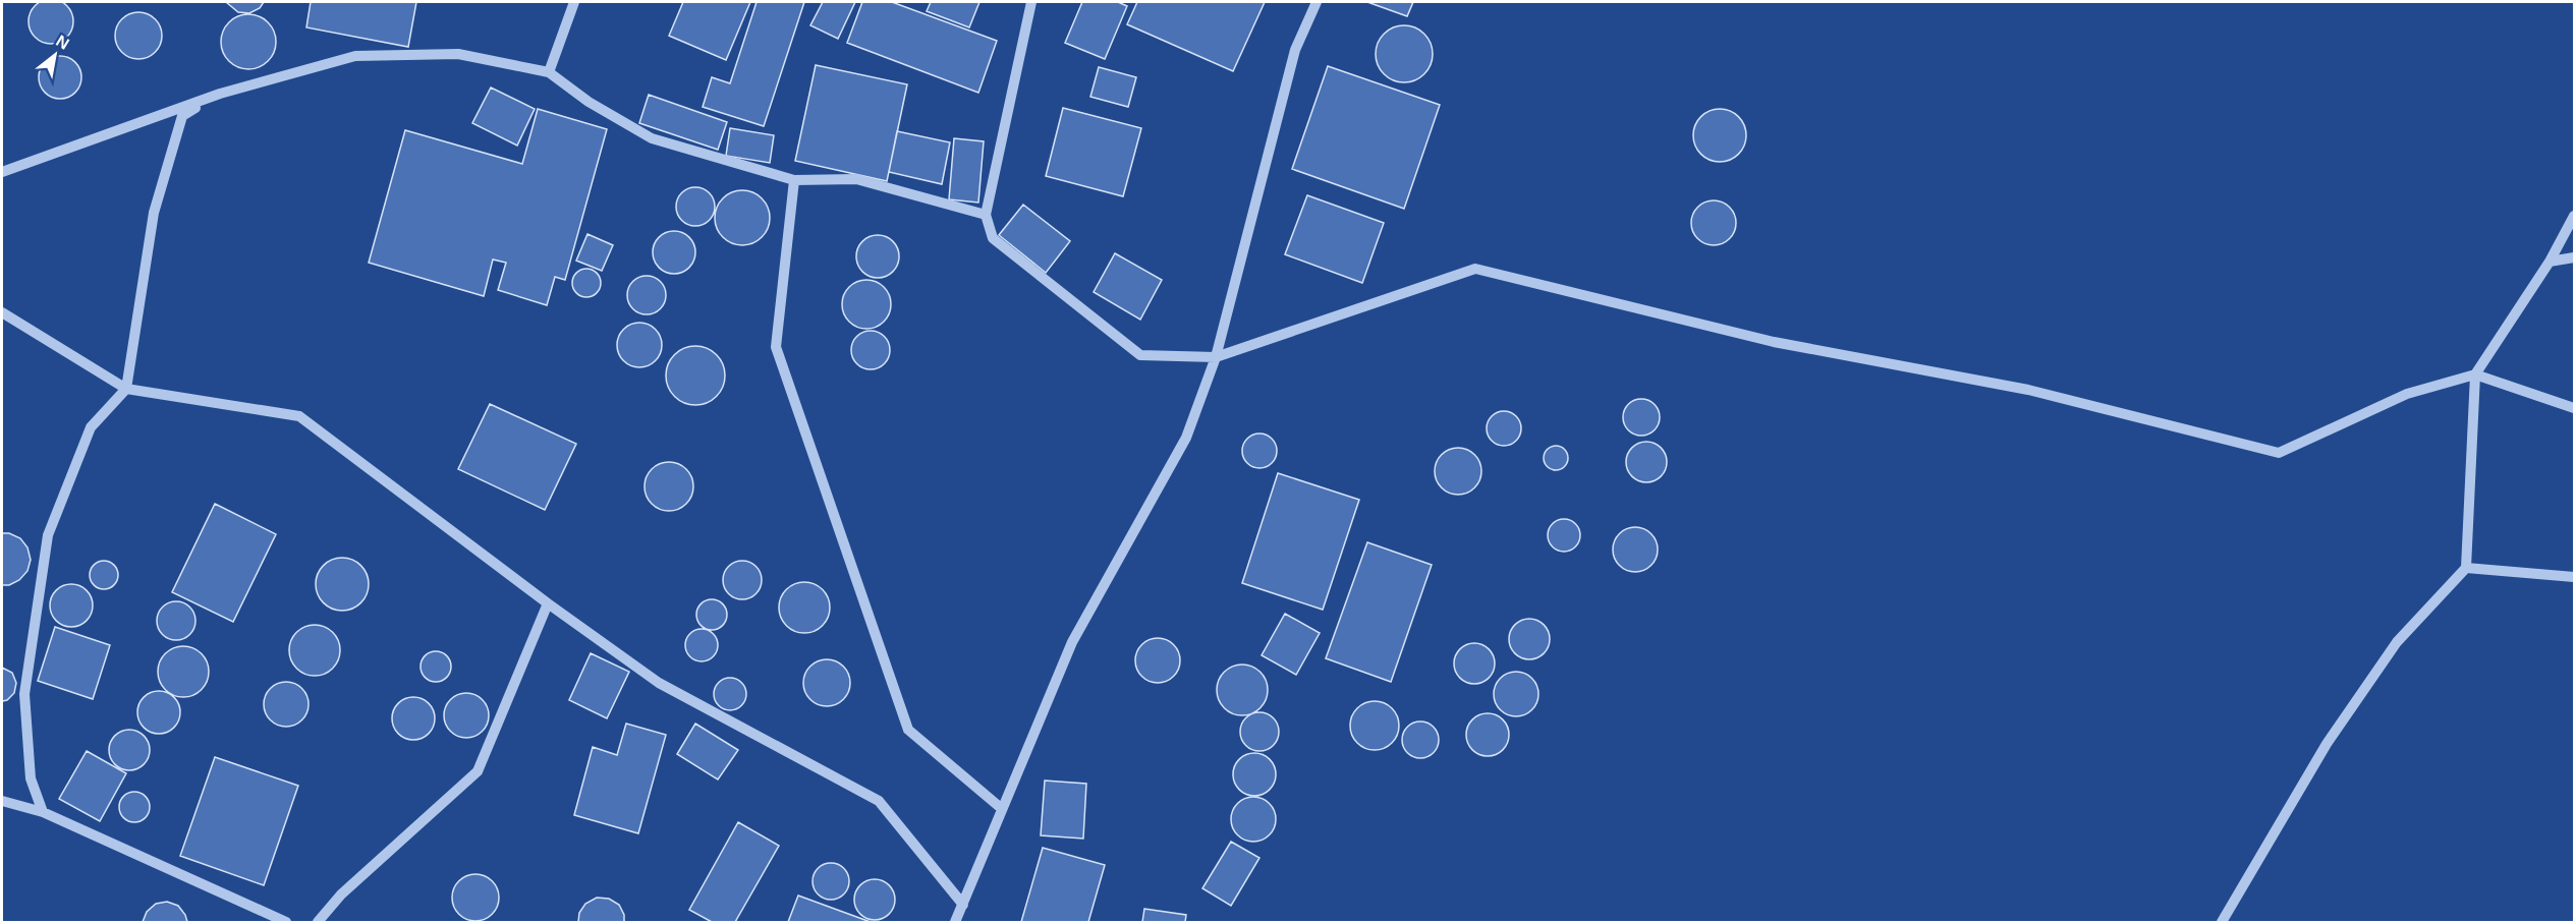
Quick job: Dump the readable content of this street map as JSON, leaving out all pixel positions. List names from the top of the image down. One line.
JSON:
{"north":"top right"}
